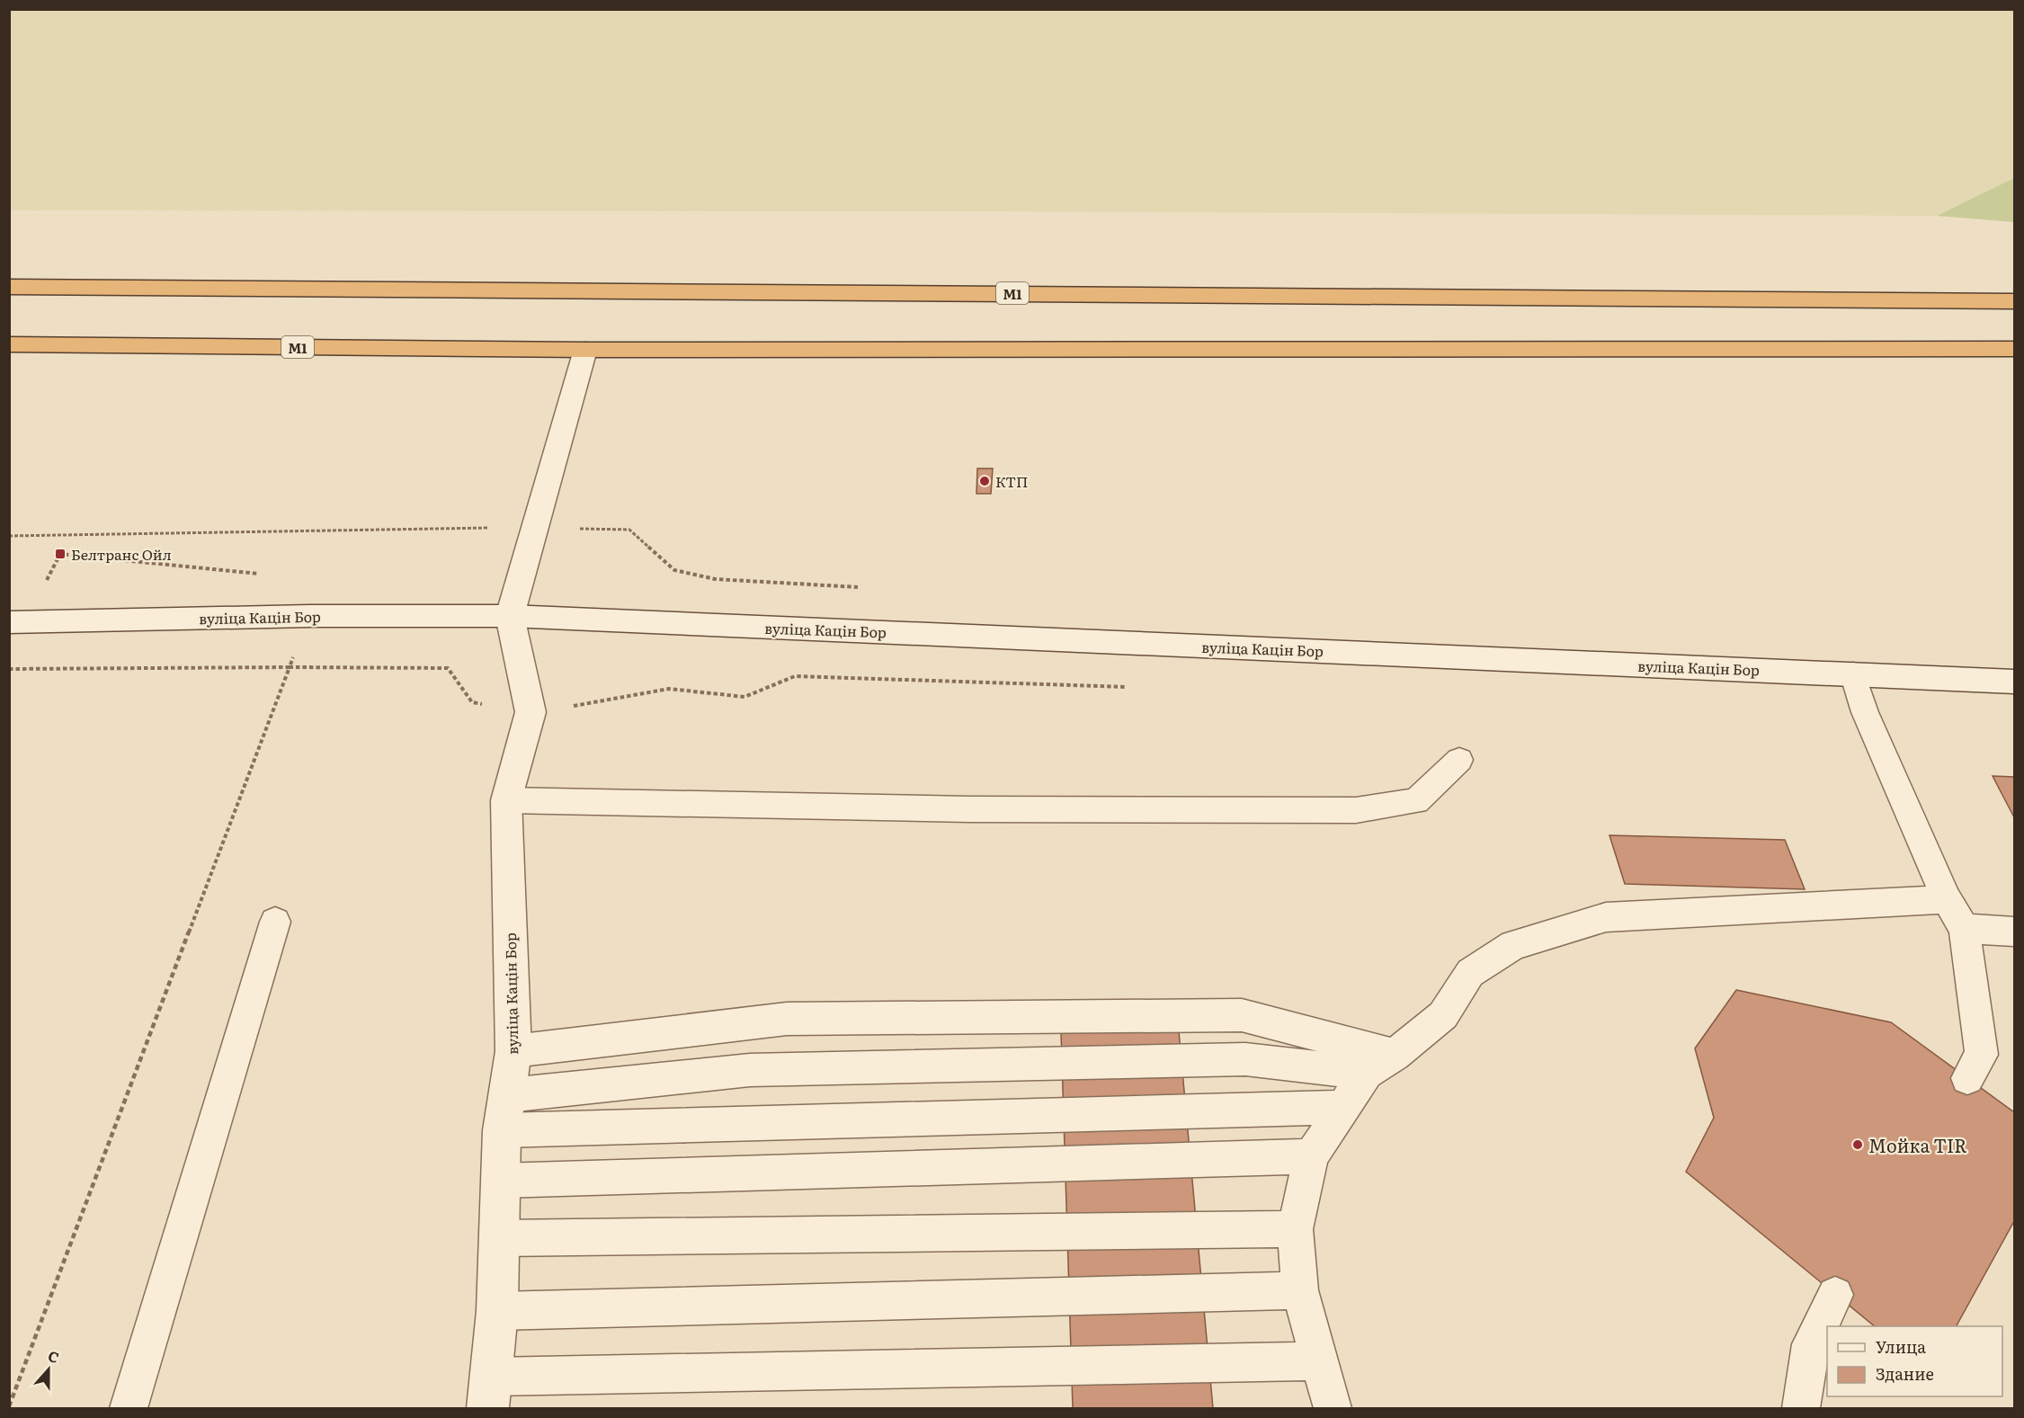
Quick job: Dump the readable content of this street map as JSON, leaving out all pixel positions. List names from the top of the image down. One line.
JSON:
{"streets":{"highway":["М1"],"main road":["вуліца Кацін Бор"]},"crossings":[["М1","вуліца Кацін Бор"]],"places":{"other":["КТП","Мойка TIR"],"transit":["Белтранс Ойл"]},"legend":["Улица","Здание"],"north":"top"}
